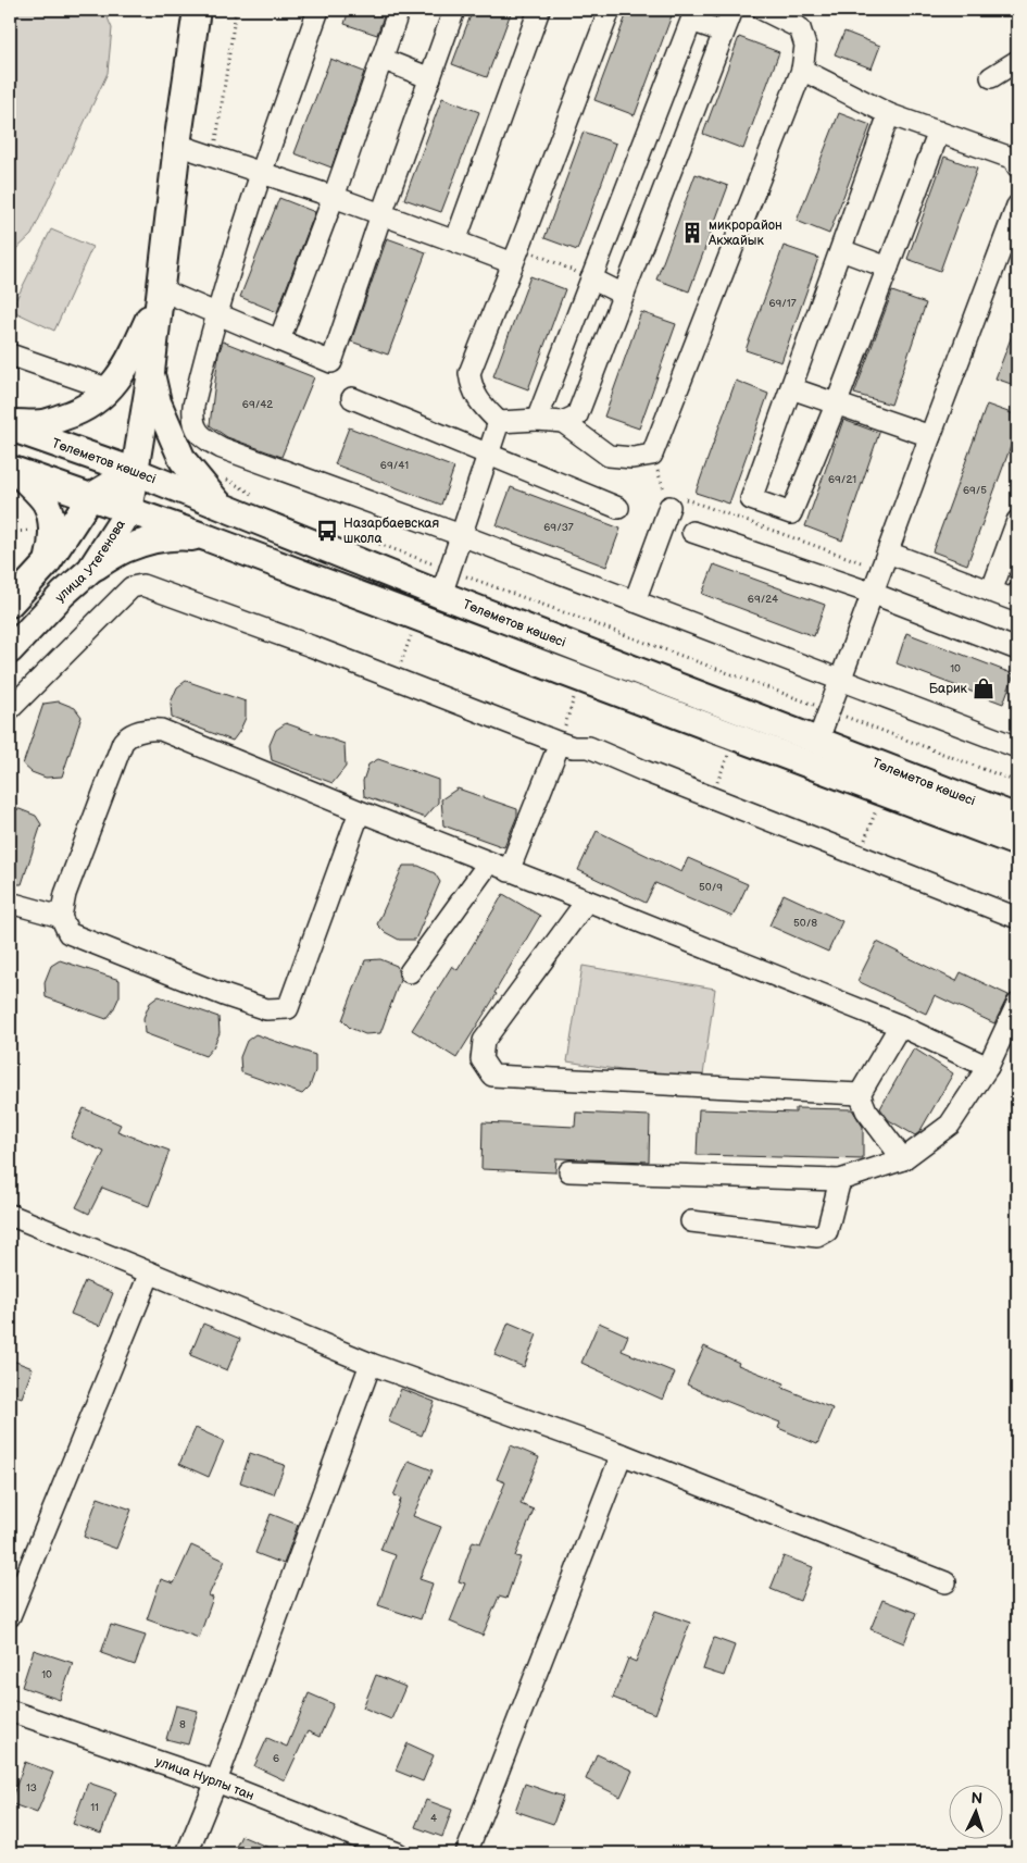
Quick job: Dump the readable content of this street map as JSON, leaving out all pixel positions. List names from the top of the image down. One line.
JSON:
{"streets":{"main road":["Төлеметов көшесі","улица Утегенова"],"street":["улица Нурлы тан"]},"crossings":[["Төлеметов көшесі","улица Утегенова"]],"places":{"building":["микрорайон Акжайык"],"bus stop":["Назарбаевская школа"],"shop":["Барик"]},"house_numbers":["69/17","69/42","69/41","69/21","69/5","69/37","69/24","10","50/9","50/8","10","8","6","13","11","4"],"north":"top"}
